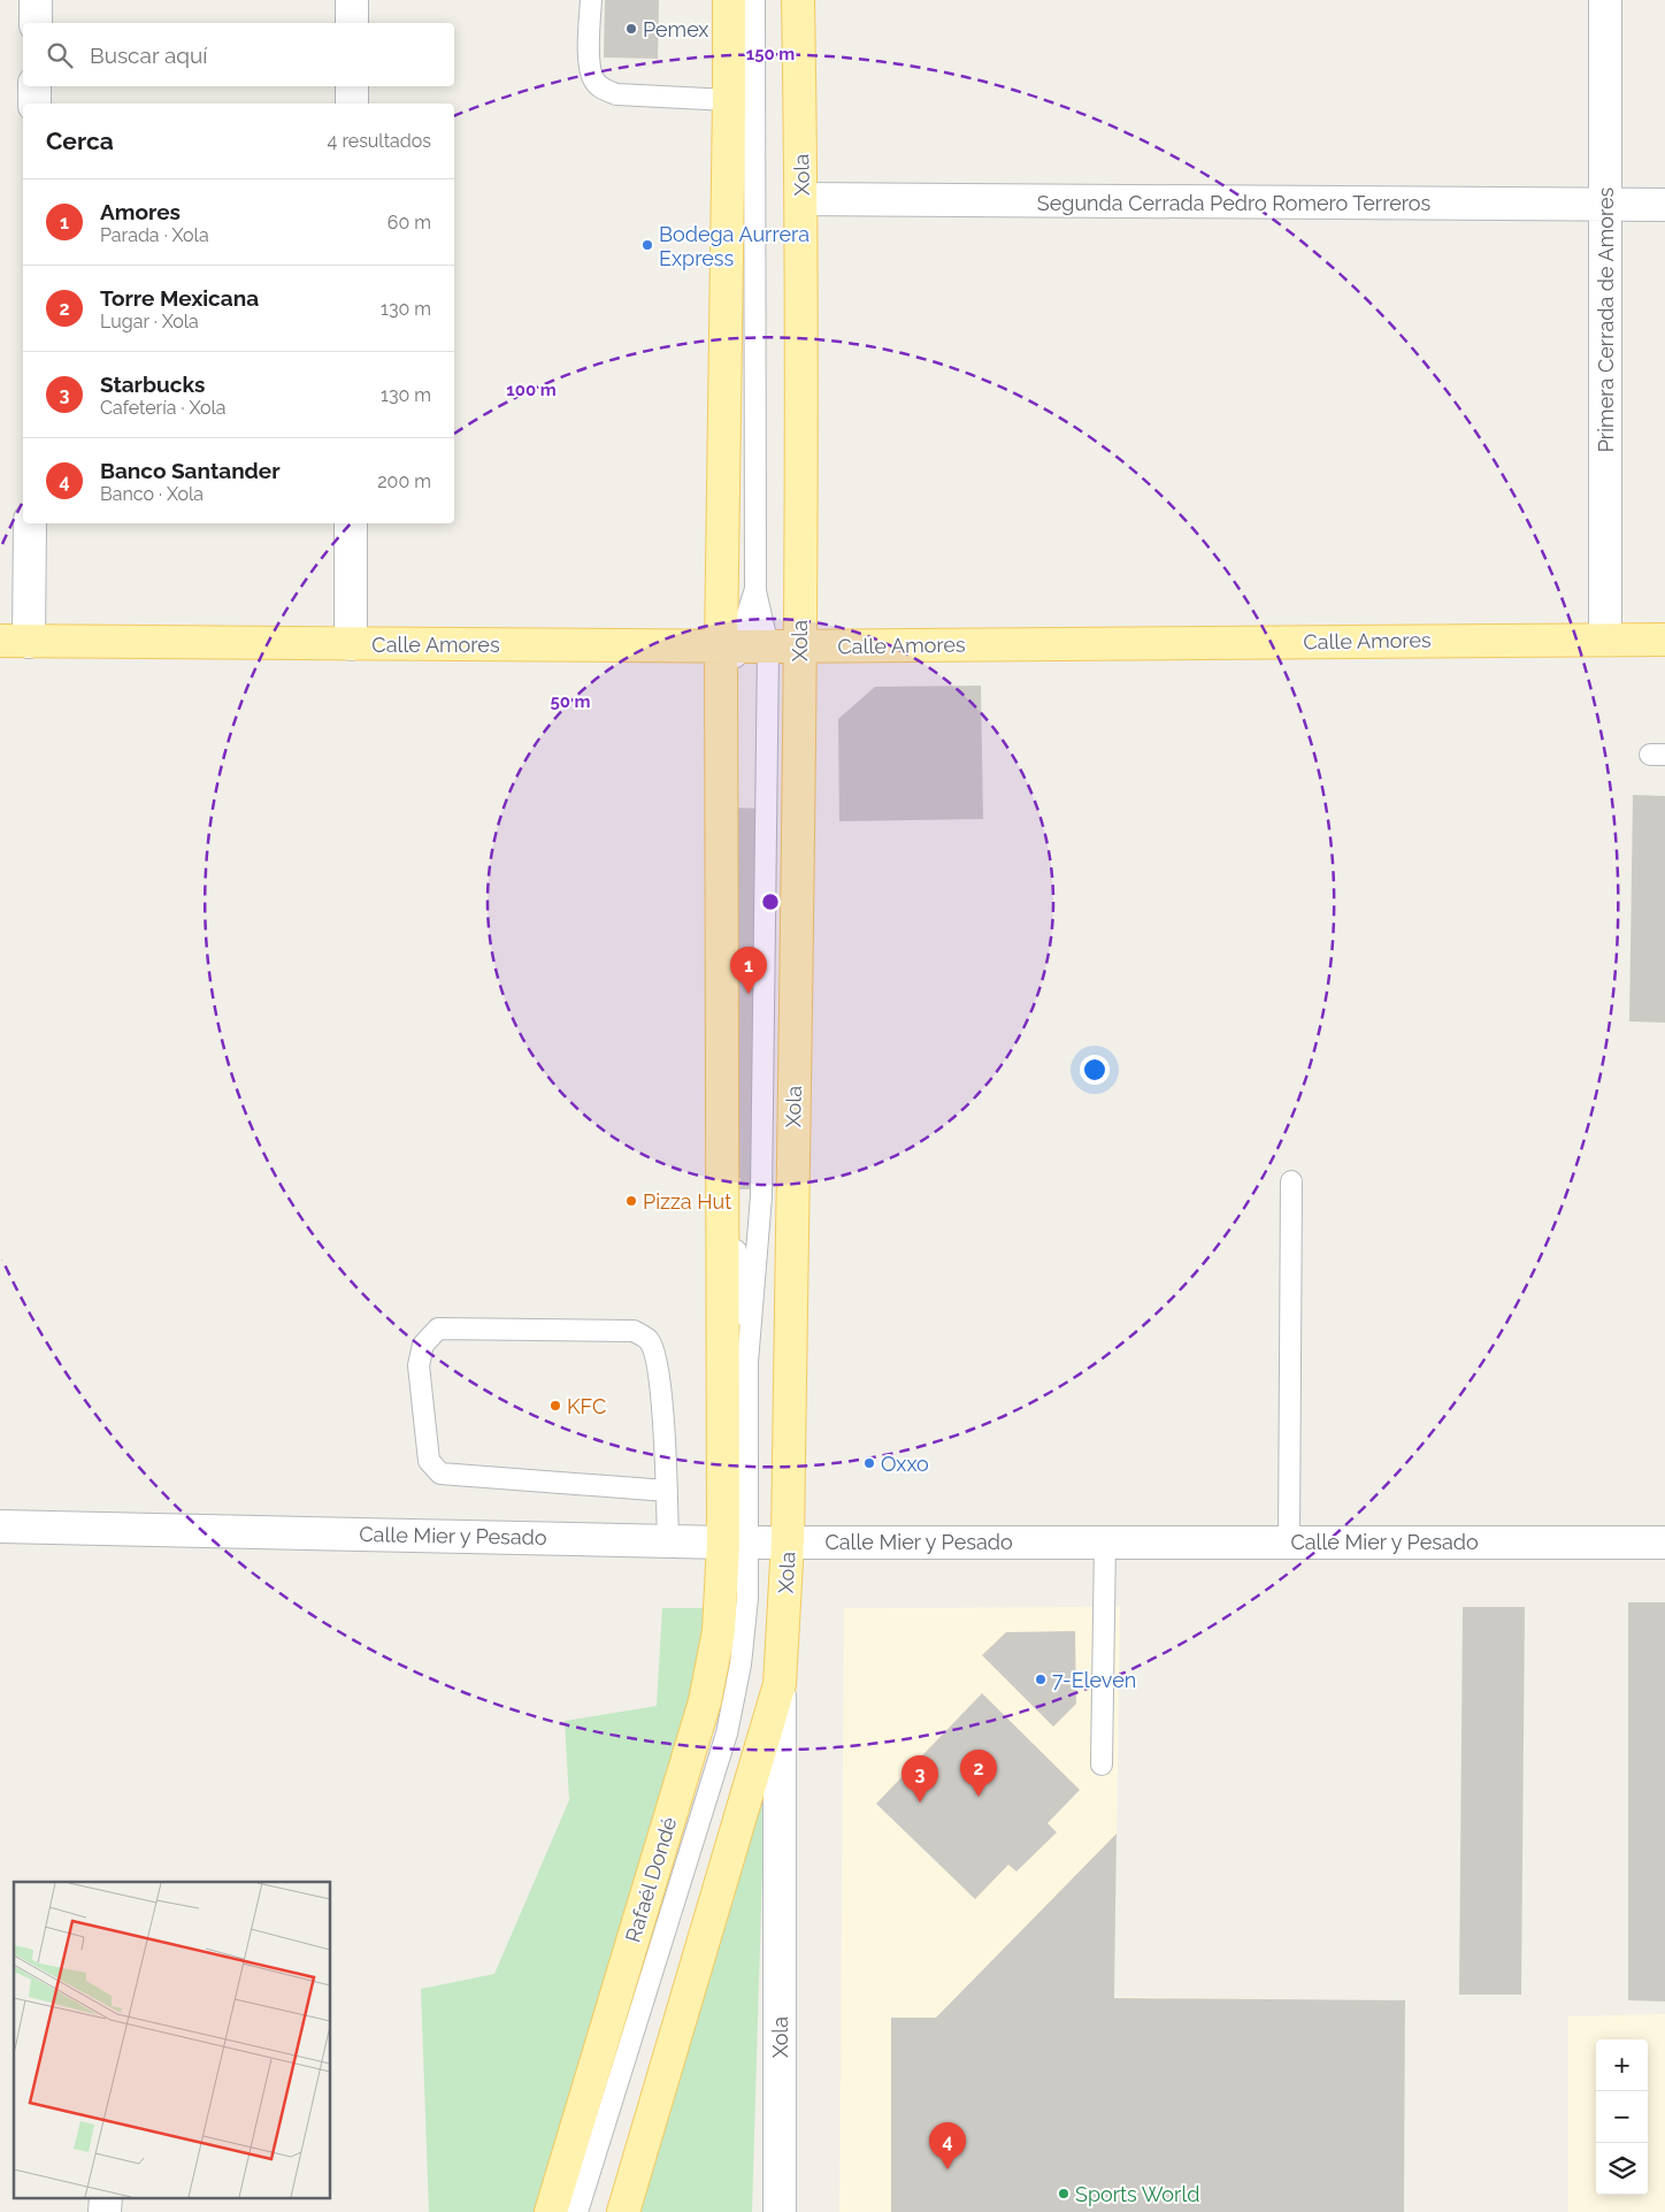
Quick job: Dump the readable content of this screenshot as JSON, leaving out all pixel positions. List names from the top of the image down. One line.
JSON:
{"streets":{"main road":["Xola","Calle Amores","Rafaél Dondé"],"street":["Segunda Cerrada Pedro Romero Terreros","Primera Cerrada de Amores","Calle Mier y Pesado"]},"crossings":[["Xola","Segunda Cerrada Pedro Romero Terreros"],["Xola","Calle Amores"],["Xola","Calle Mier y Pesado"],["Segunda Cerrada Pedro Romero Terreros","Primera Cerrada de Amores"],["Primera Cerrada de Amores","Calle Amores"],["Calle Mier y Pesado","Rafaél Dondé"]],"places":["Pemex","Bodega Aurrera Express","Pizza Hut","KFC","Oxxo","7-Eleven","Sports World"],"page":{"search":"Buscar aquí","heading":["Cerca","4 resultados"],"list":[{"mark":"1","name":"Amores","note":"Parada · Xola","value":"60 m"},{"mark":"2","name":"Torre Mexicana","note":"Lugar · Xola","value":"130 m"},{"mark":"3","name":"Starbucks","note":"Cafetería · Xola","value":"130 m"},{"mark":"4","name":"Banco Santander","note":"Banco · Xola","value":"200 m"}],"pins":["1","2","3","4"],"map_buttons":["+","−"]},"rings":["150 m","100 m","50 m"]}
